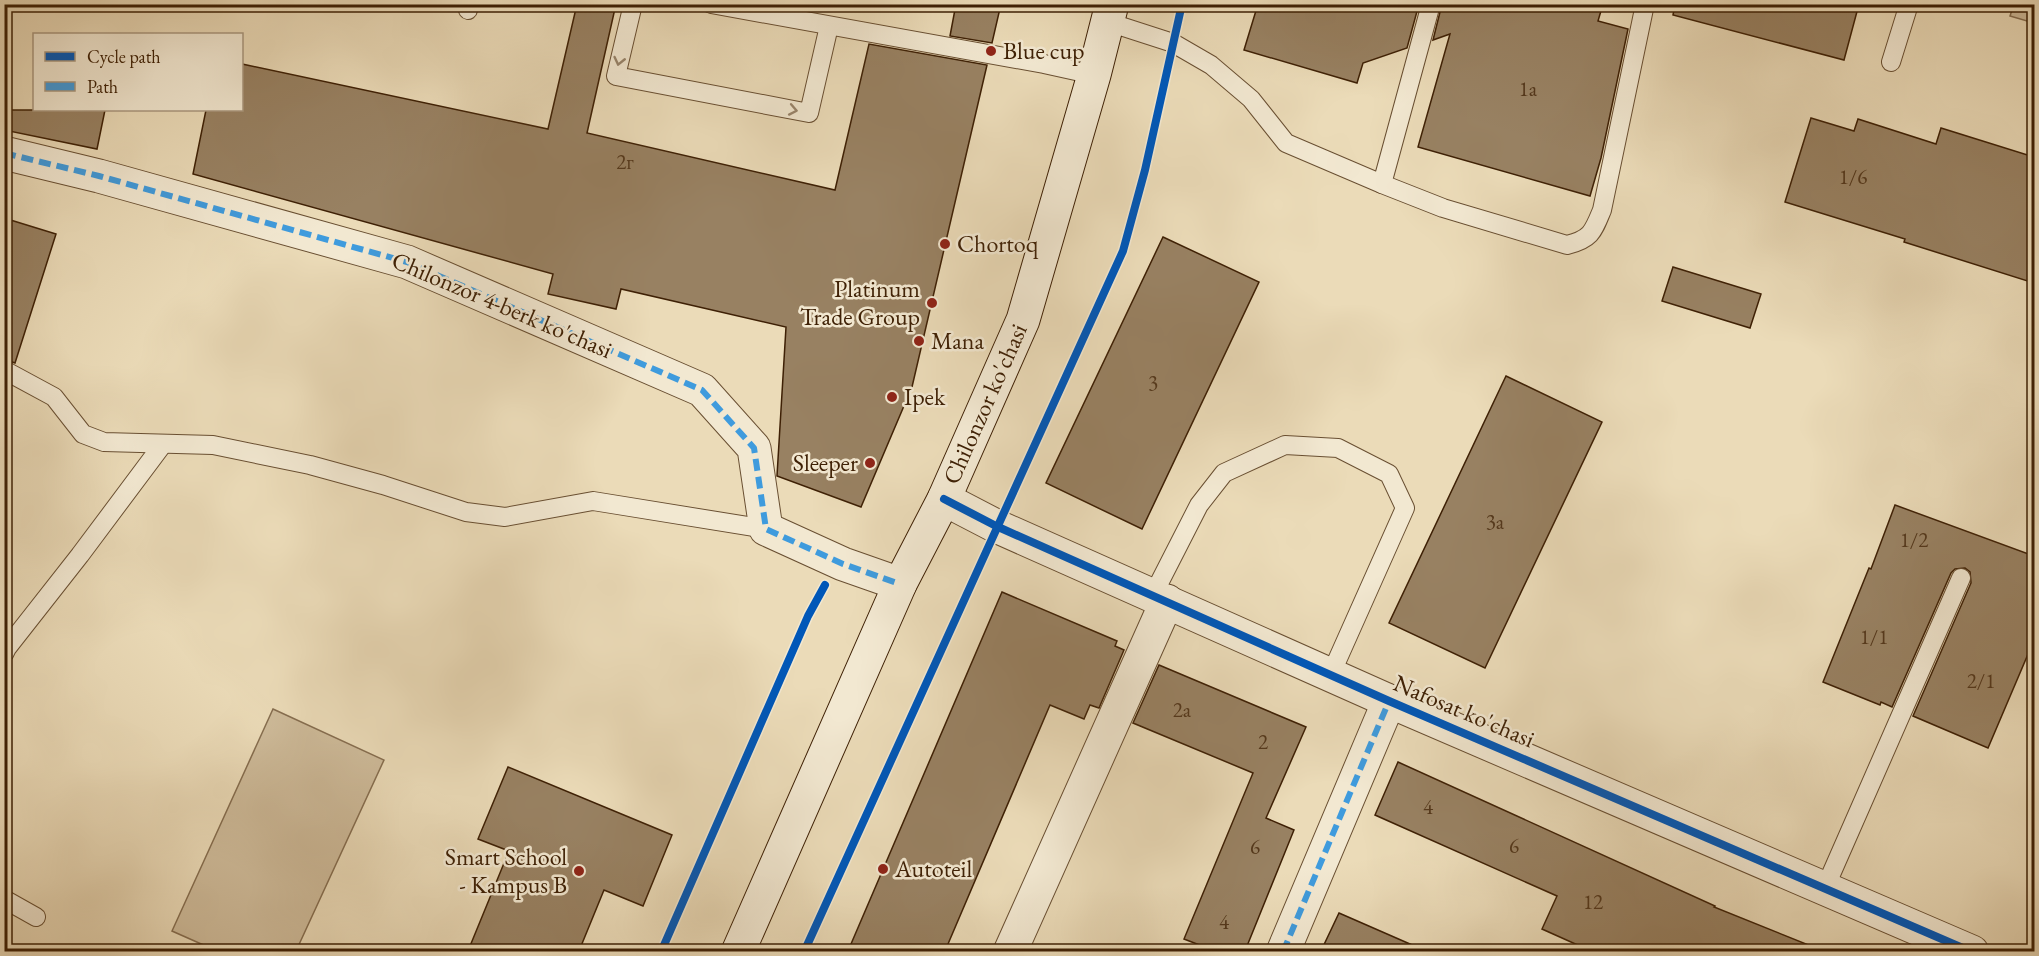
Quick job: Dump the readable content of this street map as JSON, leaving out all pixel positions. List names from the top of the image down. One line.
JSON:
{"streets":{"street":["Chilonzor 4-berk ko'chasi","Chilonzor ko'chasi","Nafosat ko'chasi"]},"crossings":[["Chilonzor ko'chasi","Nafosat ko'chasi"]],"places":["Blue cup","Chortoq","Platinum Trade Group","Mana","Ipek","Sleeper","Autoteil","Smart School - Kampus B"],"house_numbers":["1a","2г","1/6","3","3a","1/2","1/1","2/1","2а","2","4","6","6","12","4"],"legend":["Cycle path","Path"]}
